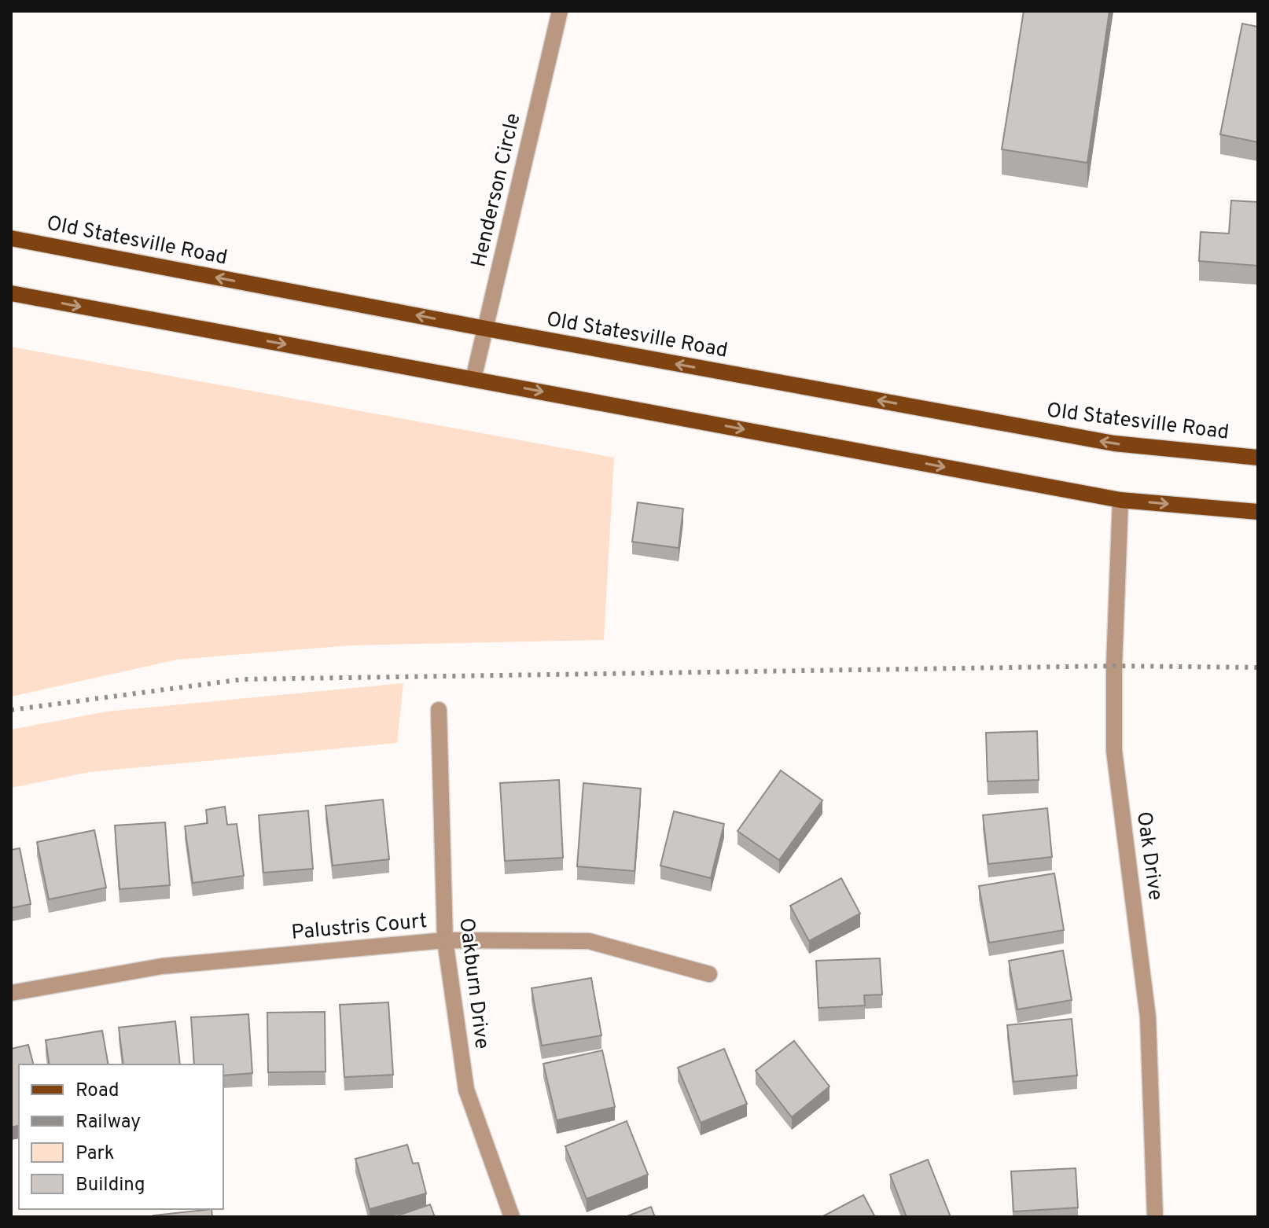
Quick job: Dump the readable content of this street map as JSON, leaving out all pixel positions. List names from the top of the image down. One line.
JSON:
{"streets":{"main road":["Old Statesville Road"],"street":["Henderson Circle","Oak Drive","Palustris Court","Oakburn Drive"]},"crossings":[["Henderson Circle","Old Statesville Road"],["Palustris Court","Oakburn Drive"]],"legend":["Road","Railway","Park","Building"]}
